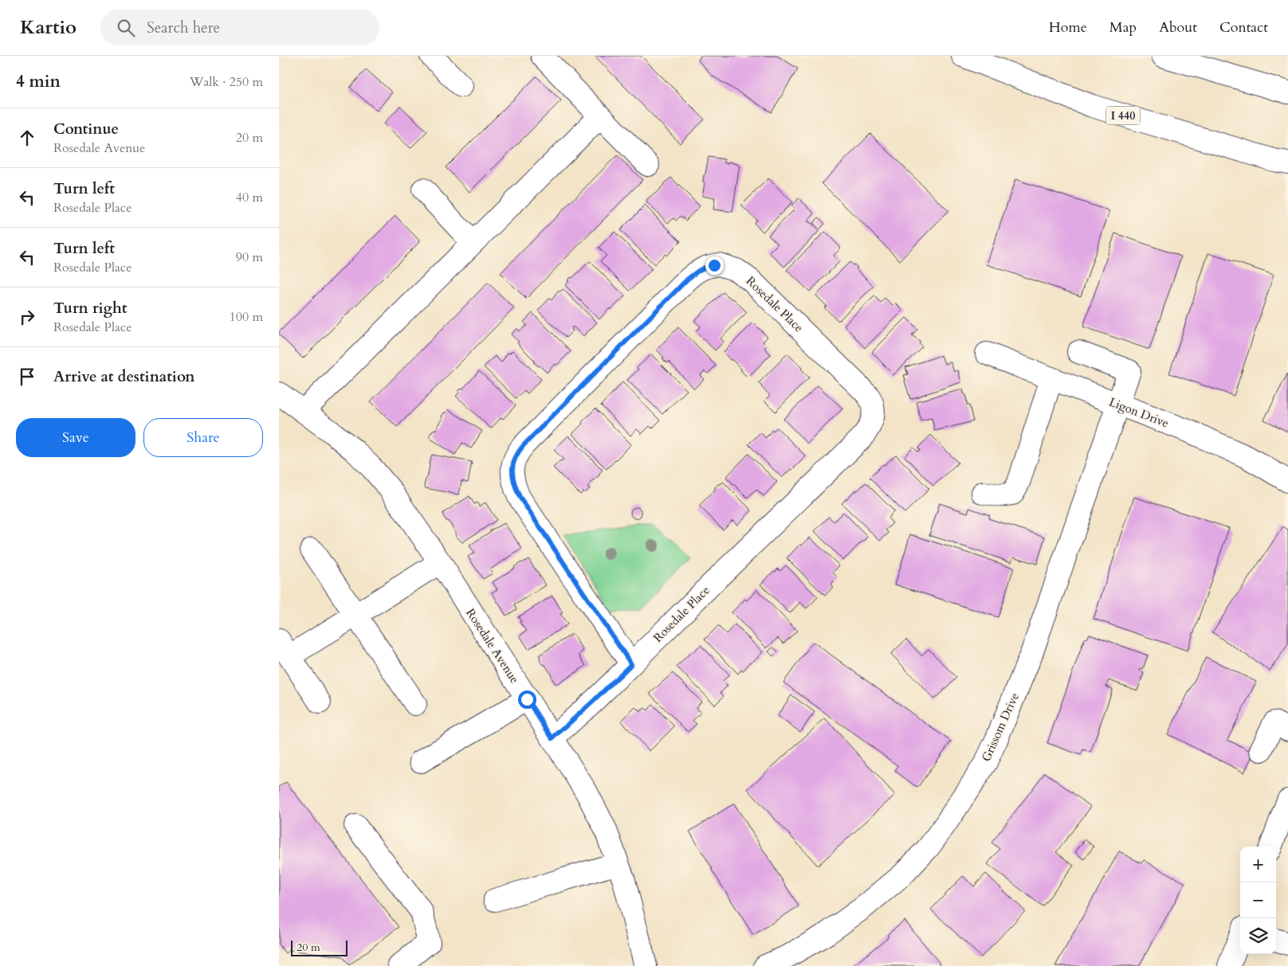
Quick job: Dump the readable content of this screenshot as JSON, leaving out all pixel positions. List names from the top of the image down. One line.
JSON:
{"streets":{"main road":["I 440","Rosedale Place","Ligon Drive","Rosedale Avenue","Grissom Drive"]},"crossings":[["Rosedale Place","Rosedale Avenue"],["Ligon Drive","Grissom Drive"]],"scale_bar":"20 m","page":{"header":"Kartio","search":"Search here","nav":["Home","Map","About","Contact"],"heading":["4 min","Walk · 250 m"],"list":[["Continue","Rosedale Avenue","20 m"],["Turn left","Rosedale Place","40 m"],["Turn left","Rosedale Place","90 m"],["Turn right","Rosedale Place","100 m"],"Arrive at destination"],"buttons":["Save","Share"],"map_buttons":["+","−"],"scale":"20 m"}}
